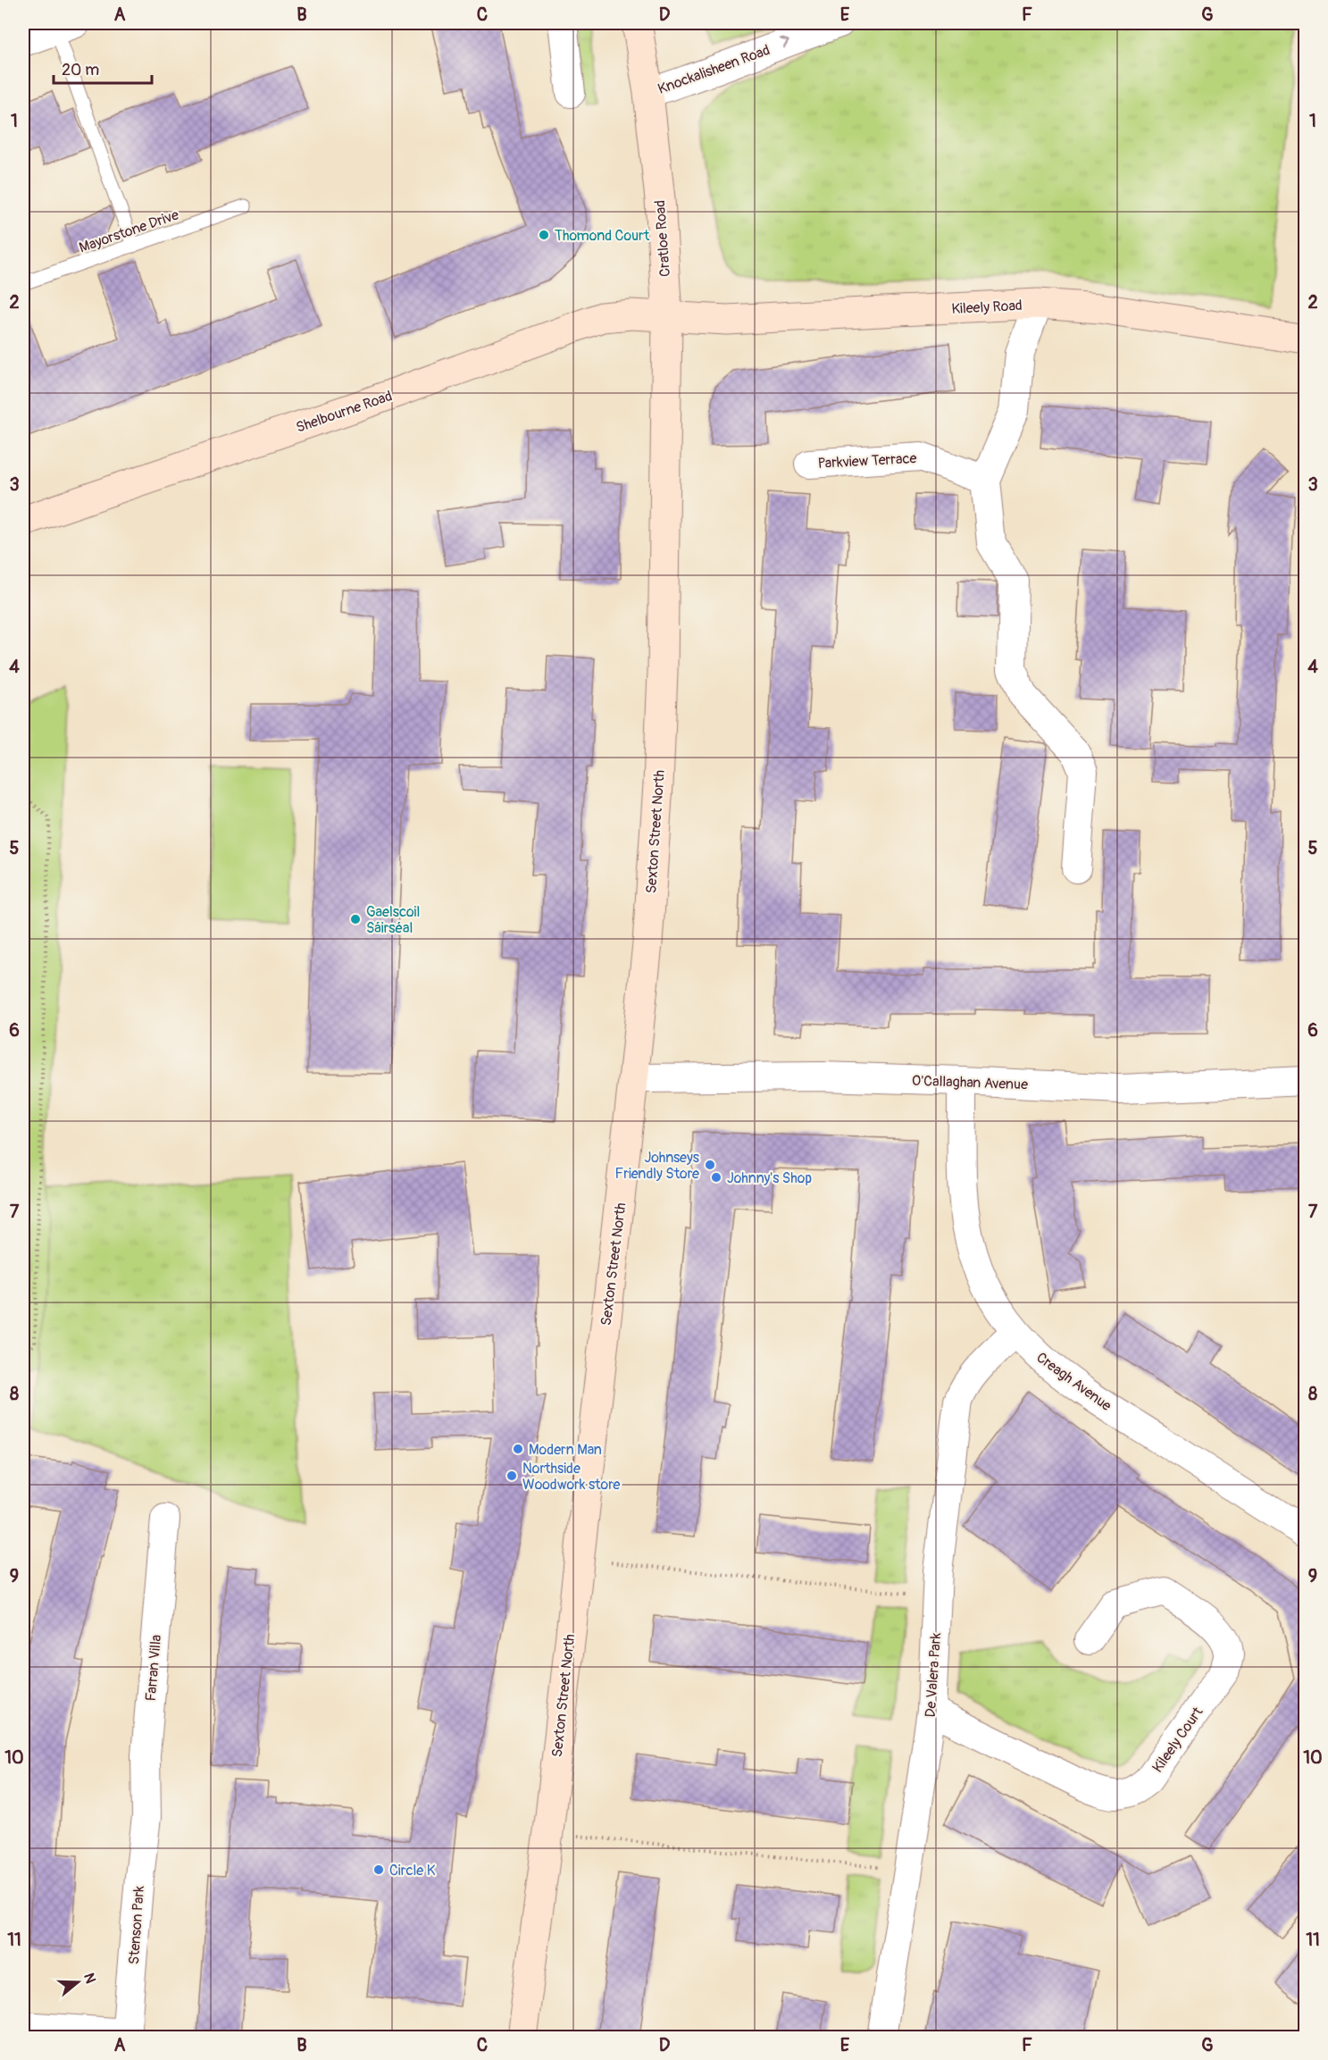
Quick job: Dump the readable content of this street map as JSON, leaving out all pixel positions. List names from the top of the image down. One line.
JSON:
{"streets":{"main road":["Cratloe Road","Kileely Road","Shelbourne Road","Sexton Street North"],"street":["Knockalisheen Road","Parkview Terrace","O'Callaghan Avenue","Creagh Avenue","Farran Villa","De Valera Park","Kileely Court","Stenson Park"],"lane":["Mayorstone Drive"]},"crossings":[["Knockalisheen Road","Cratloe Road"],["Cratloe Road","Kileely Road"],["Cratloe Road","Shelbourne Road"],["Cratloe Road","Sexton Street North"],["Kileely Road","Shelbourne Road"],["Sexton Street North","O'Callaghan Avenue"],["O'Callaghan Avenue","Creagh Avenue"],["Creagh Avenue","De Valera Park"],["Farran Villa","Stenson Park"],["De Valera Park","Kileely Court"]],"one_way":["Knockalisheen Road"],"places":["Thomond Court","Gaelscoil Sáirséal","Johnseys Friendly Store","Johnny's Shop","Modern Man","Northside Woodwork store","Circle K"],"scale_bar":"20 m","north":"right","grid":{"columns":["A","B","C","D","E","F","G"],"rows":["1","2","3","4","5","6","7","8","9","10","11"]}}
